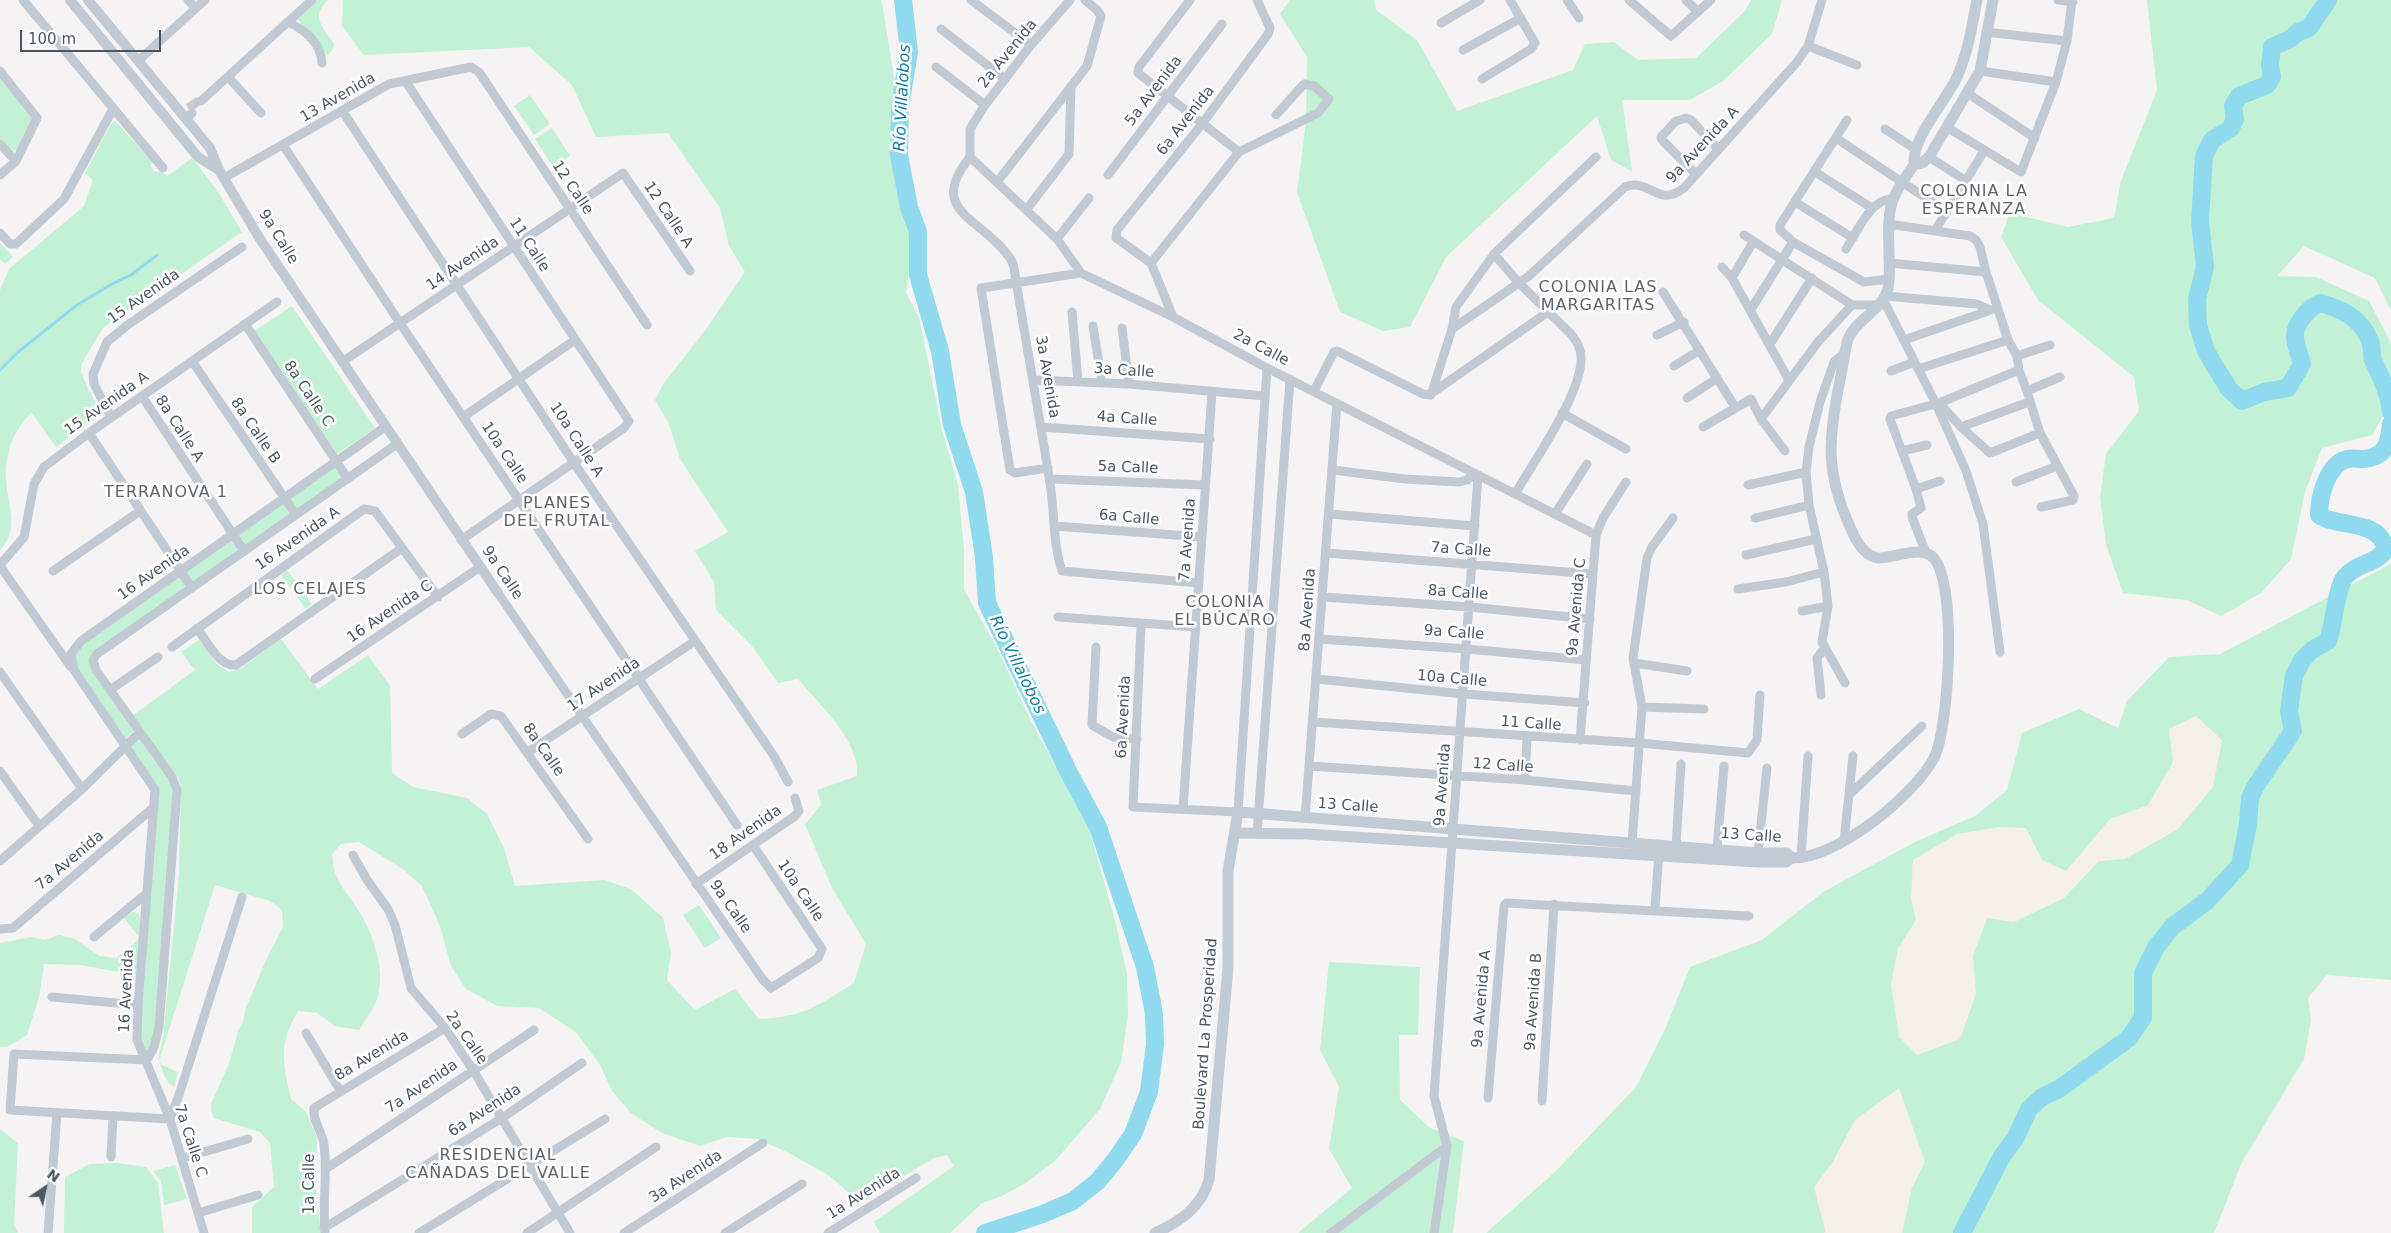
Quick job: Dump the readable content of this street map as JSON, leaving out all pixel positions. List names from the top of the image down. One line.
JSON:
{"streets":{"main road":["13 Calle","Boulevard La Prosperidad"],"street":["2a Avenida","5a Avenida","13 Avenida","6a Avenida","9a Avenida A","12 Calle","12 Calle A","9a Calle","11 Calle","14 Avenida","15 Avenida","2a Calle","3a Calle","3a Avenida","8a Calle C","15 Avenida A","4a Calle","8a Calle A","8a Calle B","10a Calle A","10a Calle","5a Calle","6a Calle","16 Avenida A","7a Avenida","7a Calle","16 Avenida","8a Calle","9a Avenida C","8a Avenida","16 Avenida C","17 Avenida","9a Avenida","18 Avenida","9a Avenida B","7a Calle C","1a Calle","1a Avenida"]},"crossings":[["2a Avenida","2a Calle"],["2a Avenida","3a Avenida"],["13 Avenida","12 Calle"],["13 Avenida","9a Calle"],["13 Avenida","11 Calle"],["13 Avenida","10a Calle A"],["13 Avenida","10a Calle"],["6a Avenida","2a Calle"],["6a Avenida","7a Avenida"],["6a Avenida","1a Calle"],["9a Avenida A","9a Avenida B"],["12 Calle","14 Avenida"],["12 Calle","8a Avenida"],["12 Calle","9a Avenida"],["12 Calle A","14 Avenida"],["9a Calle","14 Avenida"],["9a Calle","10a Calle"],["9a Calle","16 Avenida"],["9a Calle","9a Avenida C"],["9a Calle","8a Avenida"],["9a Calle","16 Avenida C"],["9a Calle","17 Avenida"],["9a Calle","9a Avenida"],["9a Calle","18 Avenida"],["11 Calle","14 Avenida"],["11 Calle","10a Calle A"],["11 Calle","9a Avenida C"],["11 Calle","8a Avenida"],["11 Calle","9a Avenida"],["14 Avenida","10a Calle A"],["14 Avenida","10a Calle"],["15 Avenida","15 Avenida A"],["2a Calle","3a Avenida"],["2a Calle","7a Avenida"],["2a Calle","9a Avenida C"],["2a Calle","8a Avenida"],["2a Calle","9a Avenida"],["3a Calle","3a Avenida"],["3a Calle","7a Avenida"],["3a Avenida","4a Calle"],["3a Avenida","5a Calle"],["3a Avenida","6a Calle"],["3a Avenida","7a Avenida"],["8a Calle C","15 Avenida A"],["8a Calle C","16 Avenida"],["15 Avenida A","8a Calle A"],["15 Avenida A","8a Calle B"],["4a Calle","7a Avenida"],["8a Calle A","16 Avenida"],["8a Calle B","16 Avenida"],["10a Calle A","17 Avenida"],["10a Calle","9a Avenida C"],["10a Calle","8a Avenida"],["10a Calle","17 Avenida"],["10a Calle","9a Avenida"],["10a Calle","18 Avenida"],["5a Calle","7a Avenida"],["6a Calle","7a Avenida"],["7a Avenida","16 Avenida"],["7a Avenida","1a Calle"],["7a Calle","9a Avenida C"],["7a Calle","8a Avenida"],["7a Calle","9a Avenida"],["16 Avenida","7a Calle C"],["8a Calle","9a Avenida C"],["8a Calle","8a Avenida"],["8a Calle","17 Avenida"],["8a Calle","9a Avenida"],["8a Avenida","13 Calle"],["8a Avenida","1a Calle"],["9a Avenida","13 Calle"],["13 Calle","Boulevard La Prosperidad"]],"districts":["COLONIA LA ESPERANZA","COLONIA LAS MARGARITAS","TERRANOVA 1","PLANES DEL FRUTAL","LOS CELAJES","COLONIA EL BÚCARO","RESIDENCIAL CAÑADAS DEL VALLE"],"water":["Río Villalobos"],"scale_bar":"100 m","north":"top right"}
